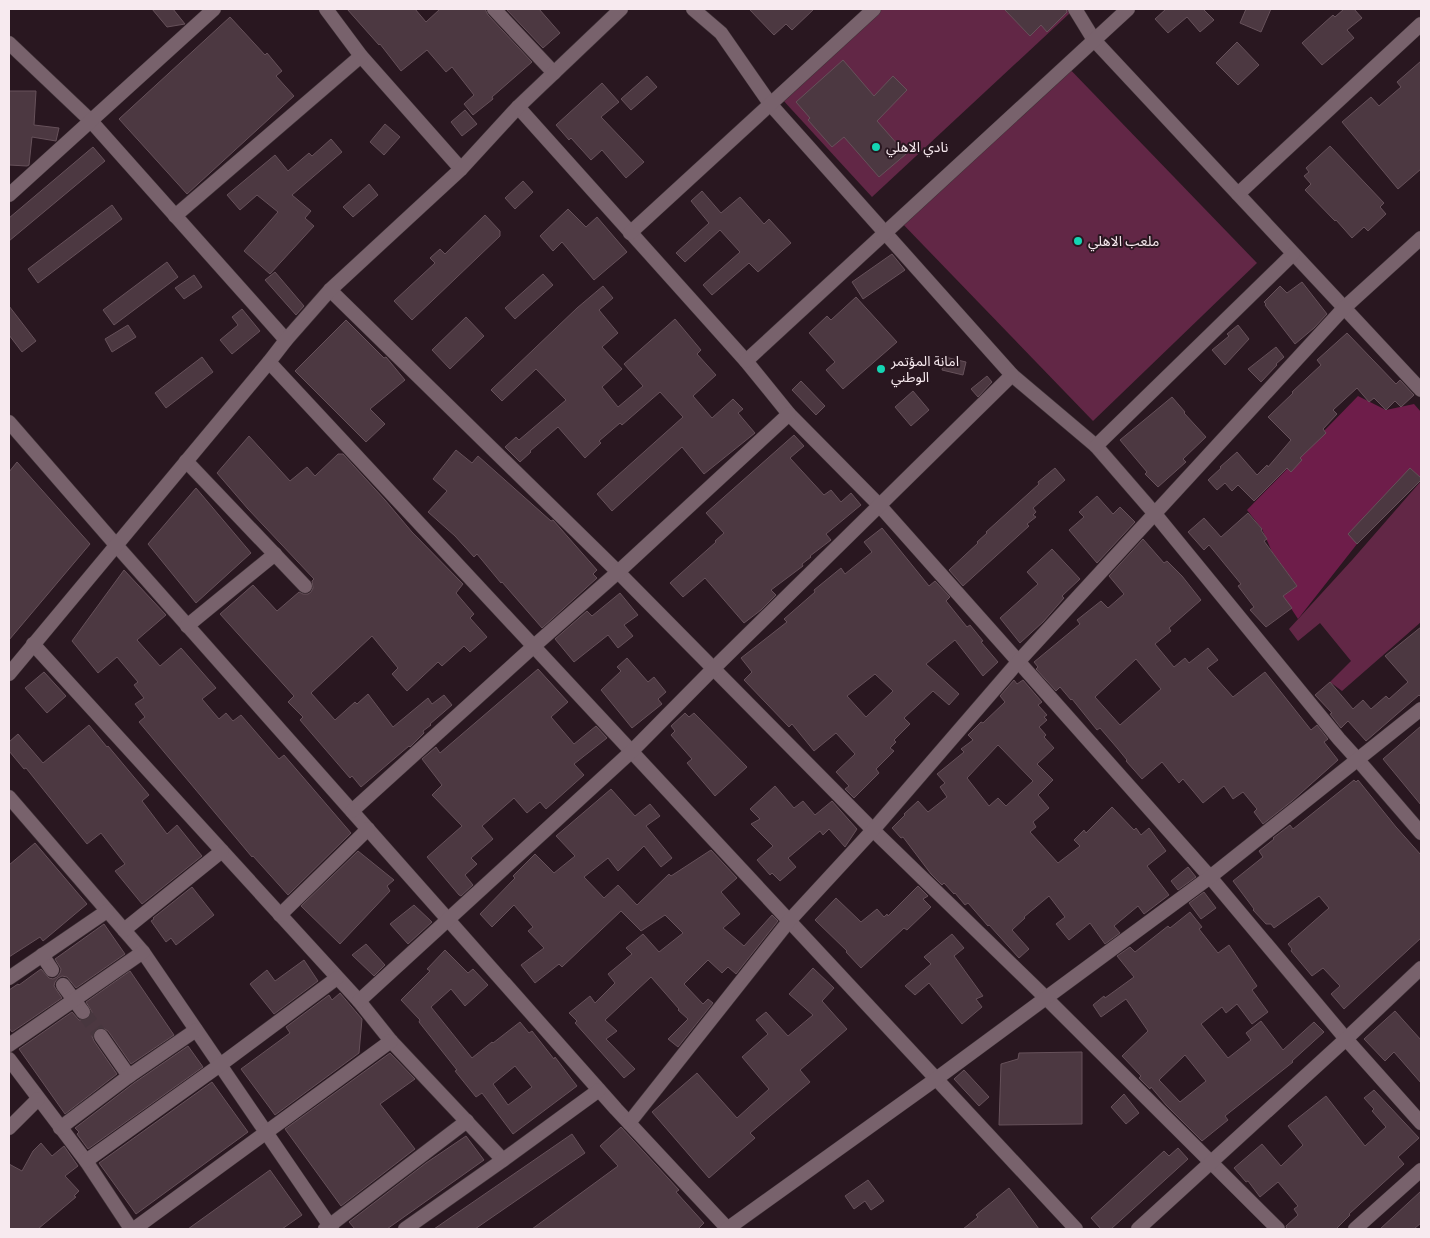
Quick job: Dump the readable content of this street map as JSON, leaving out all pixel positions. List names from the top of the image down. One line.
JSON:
{"places":["نادي الاهلي","ملعب الاهلي","امانة المؤتمر الوطني"]}
